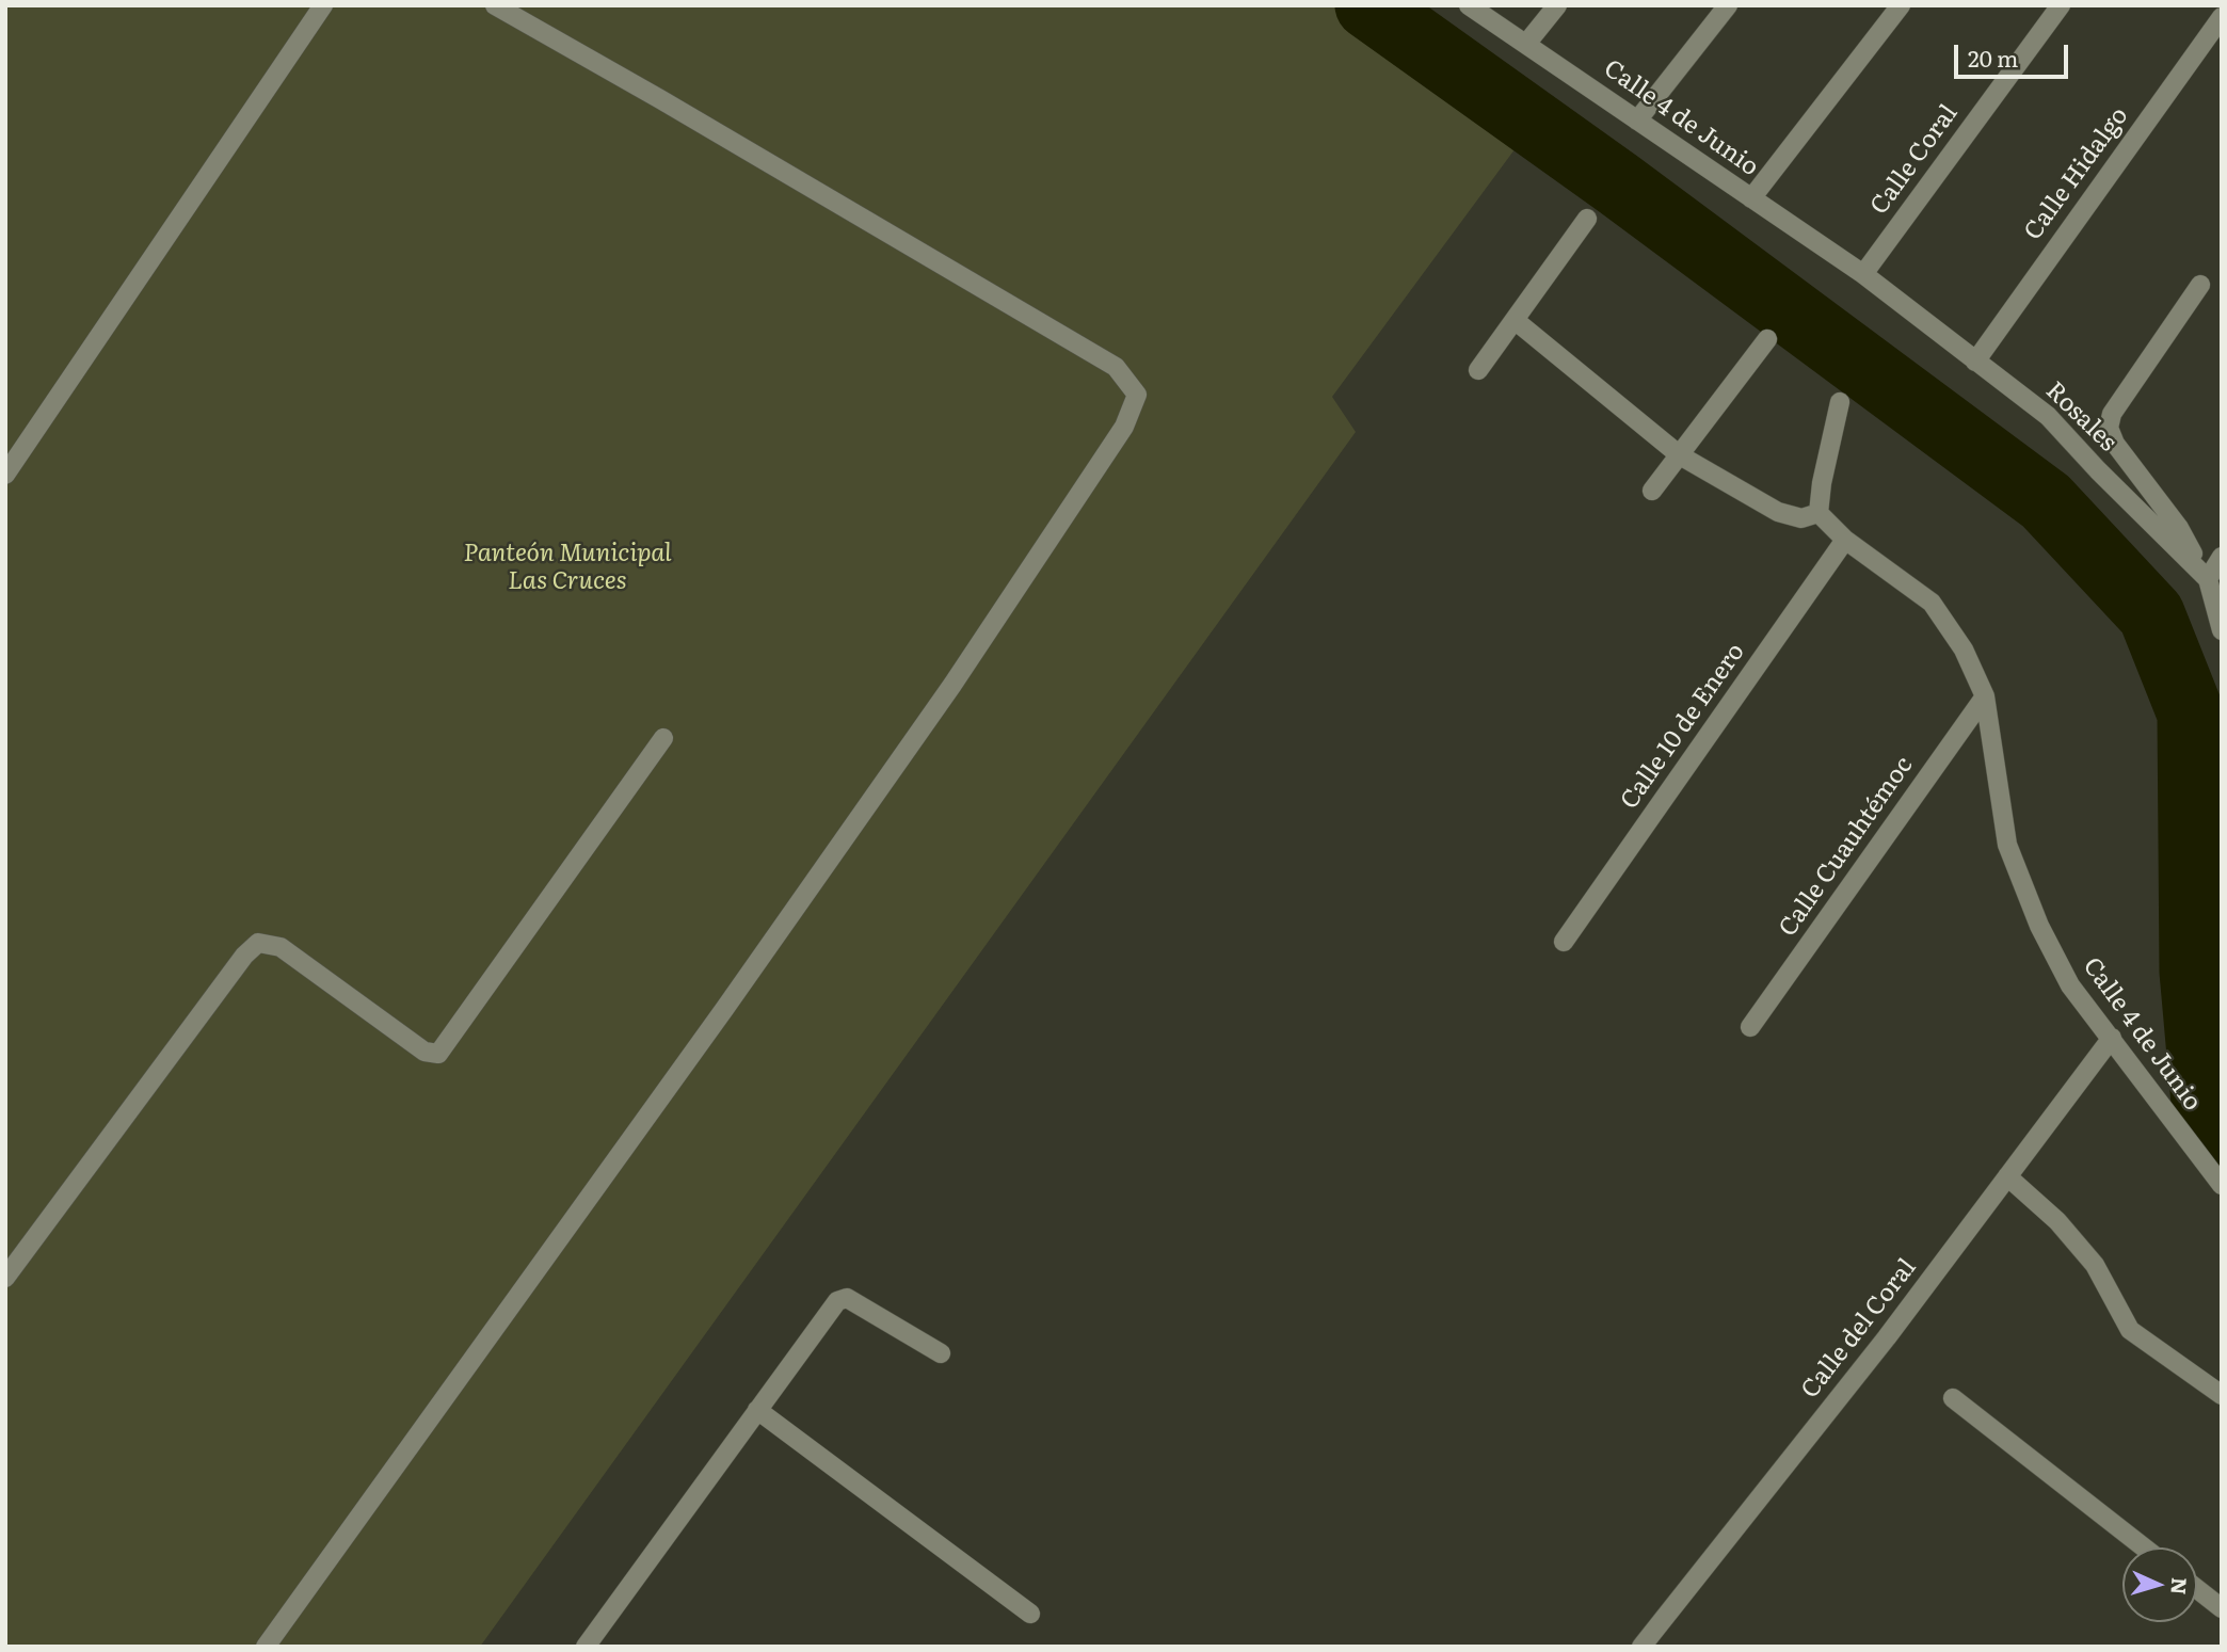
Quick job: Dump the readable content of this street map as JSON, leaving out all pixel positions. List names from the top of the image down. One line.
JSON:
{"streets":{"street":["Calle 4 de Junio","Calle Coral","Calle Hidalgo","Rosales","Calle 10 de Enero","Calle Cuauhtémoc","Calle del Coral"]},"crossings":[["Calle 4 de Junio","Calle Coral"],["Calle 4 de Junio","Rosales"],["Calle 4 de Junio","Calle 10 de Enero"],["Calle 4 de Junio","Calle Cuauhtémoc"],["Calle 4 de Junio","Calle del Coral"],["Calle Coral","Rosales"],["Calle Hidalgo","Rosales"]],"parks":["Panteón Municipal Las Cruces"],"scale_bar":"20 m","north":"right"}
